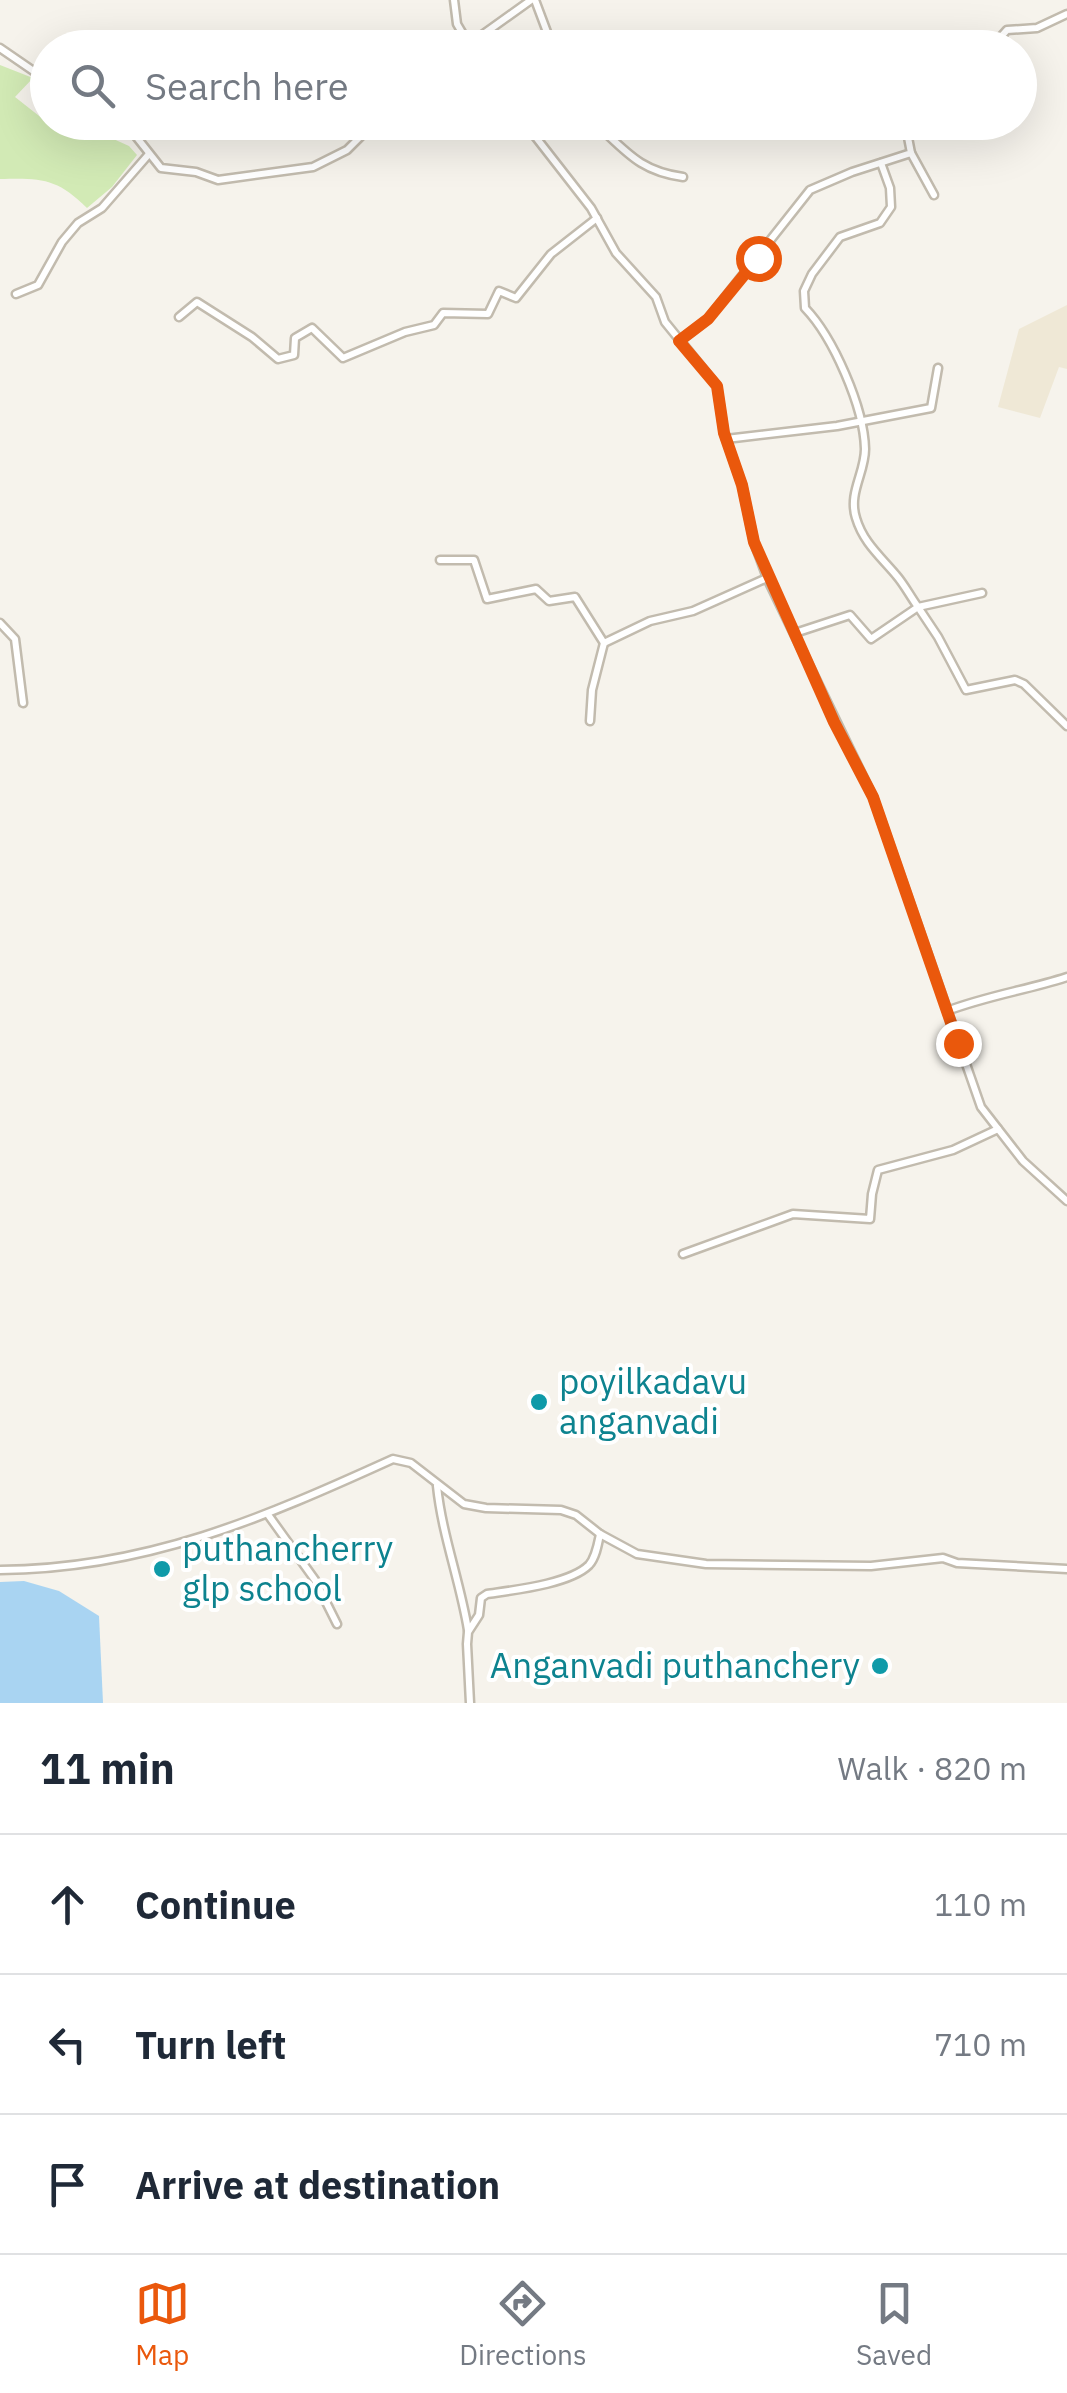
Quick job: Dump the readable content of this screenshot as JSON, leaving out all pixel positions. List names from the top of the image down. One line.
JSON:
{"places":["poyilkadavu anganvadi","puthancherry glp school","Anganvadi puthanchery"],"page":{"search":"Search here","heading":["11 min","Walk · 820 m"],"list":[["Continue","110 m"],["Turn left","710 m"],"Arrive at destination"],"nav":["Map","Directions","Saved"]}}
